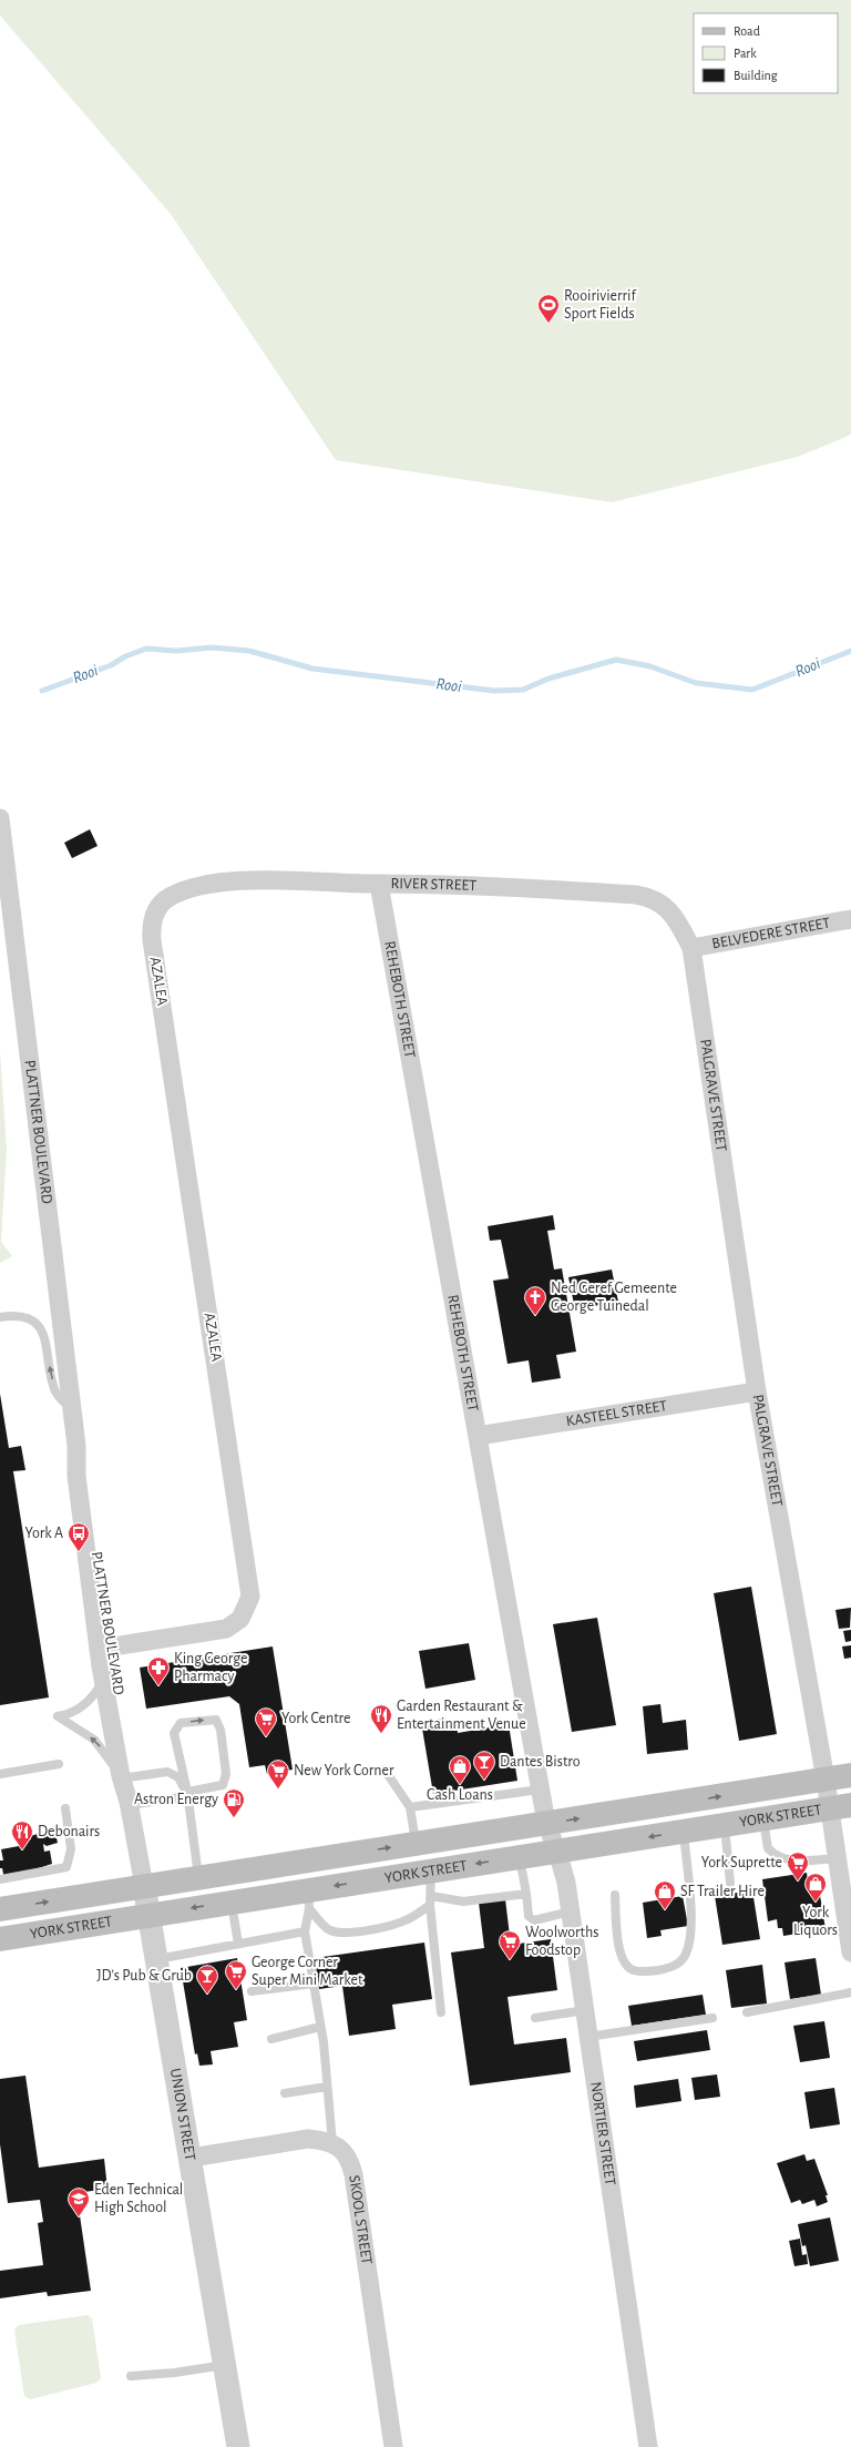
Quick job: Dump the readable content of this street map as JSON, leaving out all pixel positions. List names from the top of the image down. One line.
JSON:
{"streets":{"main road":["YORK STREET"],"street":["RIVER STREET","BELVEDERE STREET","AZALEA","REHEBOTH STREET","PALGRAVE STREET","PLATTNER BOULEVARD","KASTEEL STREET","UNION STREET","NORTIER STREET","SKOOL STREET"]},"crossings":[["RIVER STREET","BELVEDERE STREET"],["RIVER STREET","AZALEA"],["RIVER STREET","REHEBOTH STREET"],["RIVER STREET","PALGRAVE STREET"],["BELVEDERE STREET","PALGRAVE STREET"],["AZALEA","PLATTNER BOULEVARD"],["REHEBOTH STREET","KASTEEL STREET"],["REHEBOTH STREET","YORK STREET"],["REHEBOTH STREET","NORTIER STREET"],["PALGRAVE STREET","KASTEEL STREET"],["PALGRAVE STREET","YORK STREET"],["PLATTNER BOULEVARD","YORK STREET"],["PLATTNER BOULEVARD","UNION STREET"],["YORK STREET","UNION STREET"],["YORK STREET","NORTIER STREET"]],"water":["Rooi"],"places":{"sports":["Rooirivierrif Sport Fields"],"church":["Ned Geref Gemeente George Tuinedal"],"bus stop":["York A"],"pharmacy":["King George Pharmacy"],"restaurant":["Garden Restaurant & Entertainment Venue","Debonairs"],"supermarket":["York Centre","New York Corner","York Suprette","Woolworths Foodstop","George Corner Super Mini Market"],"bar":["Dantes Bistro","JD's Pub & Grub"],"shop":["Cash Loans","York Liquors","SF Trailer Hire"],"fuel station":["Astron Energy"],"school or university":["Eden Technical High School"]},"legend":["Road","Park","Building"]}
